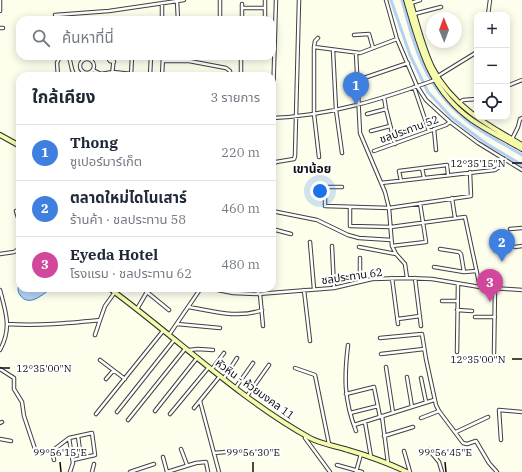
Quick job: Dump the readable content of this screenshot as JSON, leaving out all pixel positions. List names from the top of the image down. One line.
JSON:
{"streets":{"street":["ชลประทาน 52","ชลประทาน 62","หัวหิน - ห้วยมงคล 11"]},"districts":["เขาน้อย"],"north":"top","page":{"map_buttons":["+","−"],"search":"ค้นหาที่นี่","pins":["1","2","3"],"heading":["ใกล้เคียง","3 รายการ"],"list":[{"mark":"1","name":"Thong","note":"ซูเปอร์มาร์เก็ต","value":"220 m"},{"mark":"2","name":"ตลาดใหม่ไดโนเสาร์","note":"ร้านค้า · ชลประทาน 58","value":"460 m"},{"mark":"3","name":"Eyeda Hotel","note":"โรงแรม · ชลประทาน 62","value":"480 m"}]},"coordinates":["12°35'15\"N","12°35'00\"N","99°56'15\"E","99°56'30\"E","99°56'45\"E"]}
